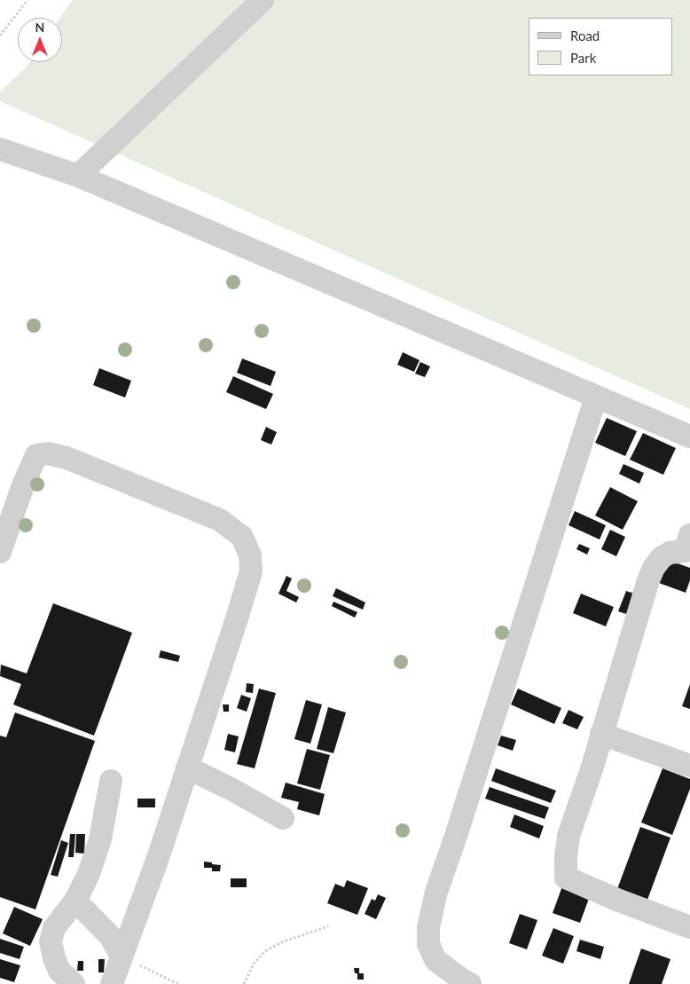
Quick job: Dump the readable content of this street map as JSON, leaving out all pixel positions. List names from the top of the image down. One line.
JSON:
{"legend":["Road","Park"],"north":"top"}
